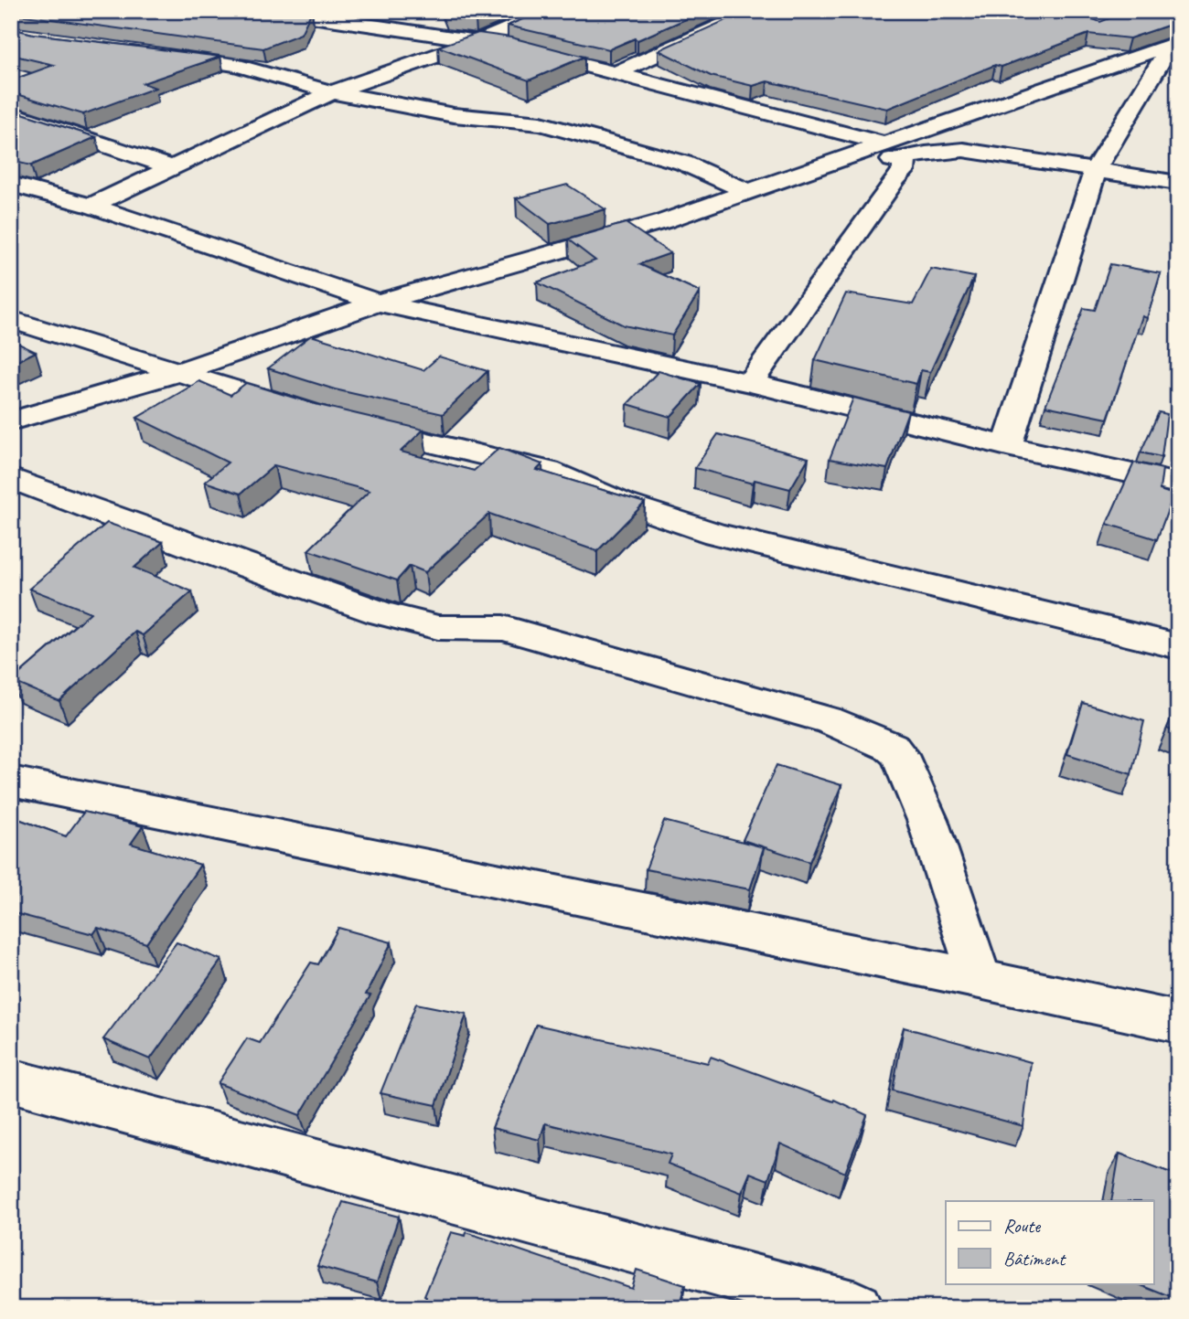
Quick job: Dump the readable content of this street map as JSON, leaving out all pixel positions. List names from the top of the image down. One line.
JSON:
{"legend":["Route","Bâtiment"]}
